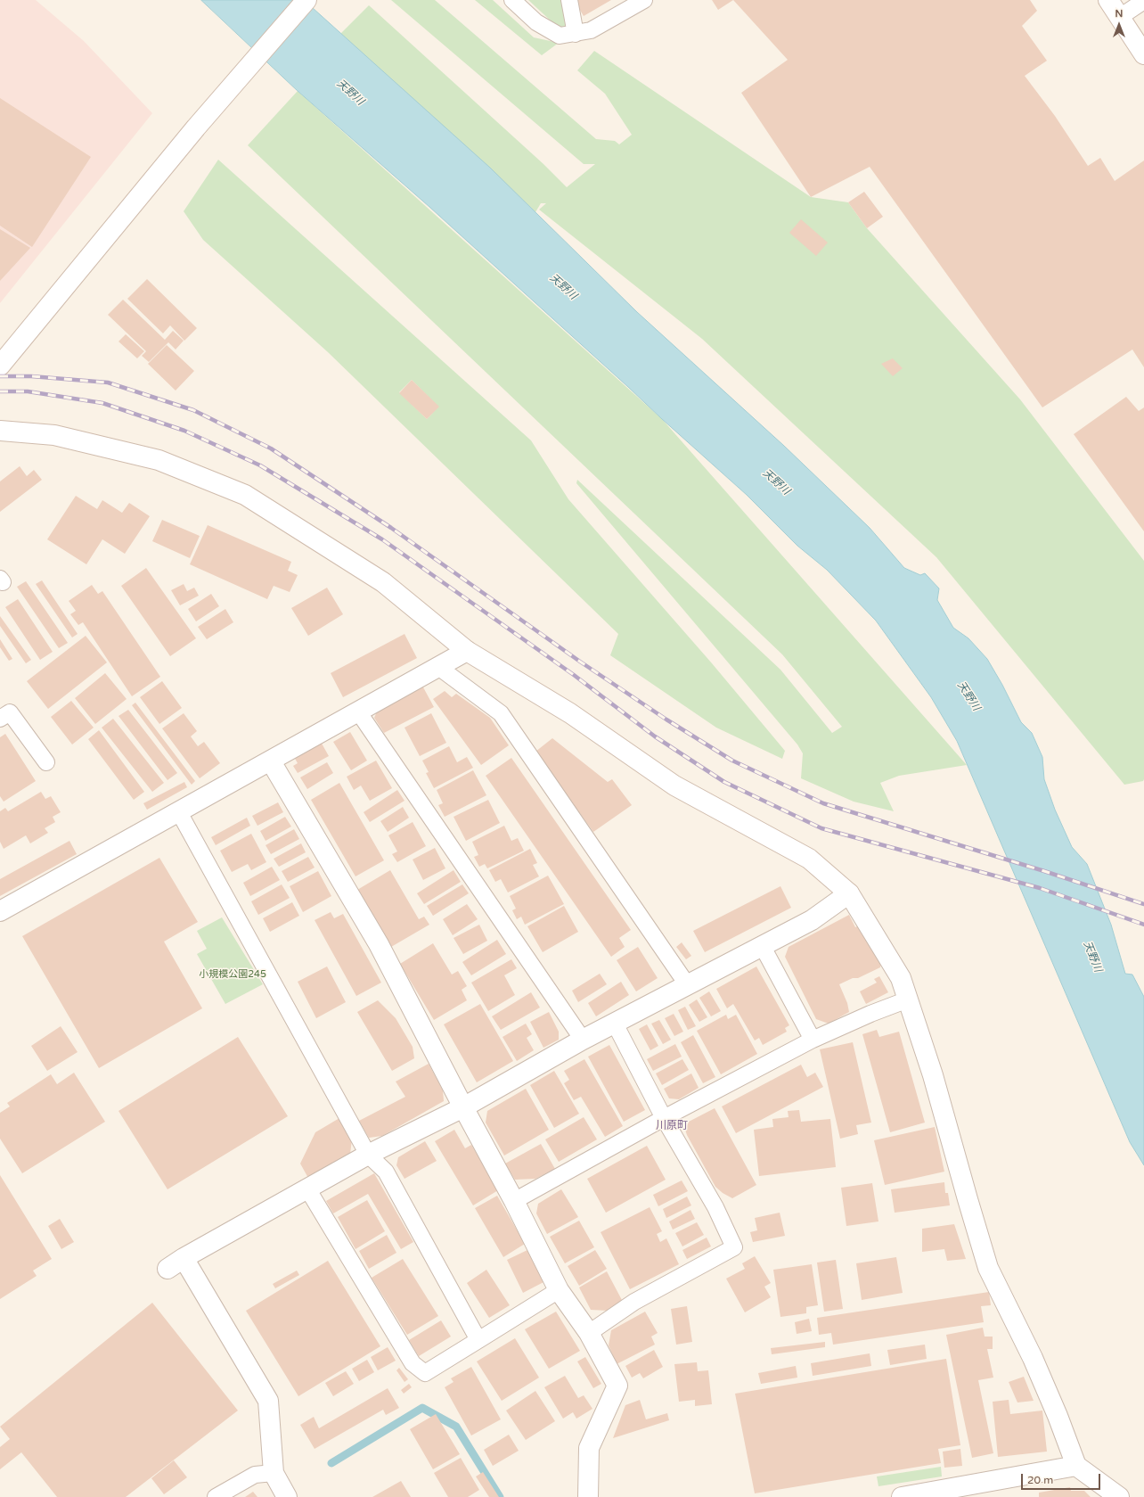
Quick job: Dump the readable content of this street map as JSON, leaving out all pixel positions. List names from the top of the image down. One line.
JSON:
{"districts":["川原町"],"water":["天野川"],"parks":["小規模公園245"],"scale_bar":"20 m","north":"top"}
